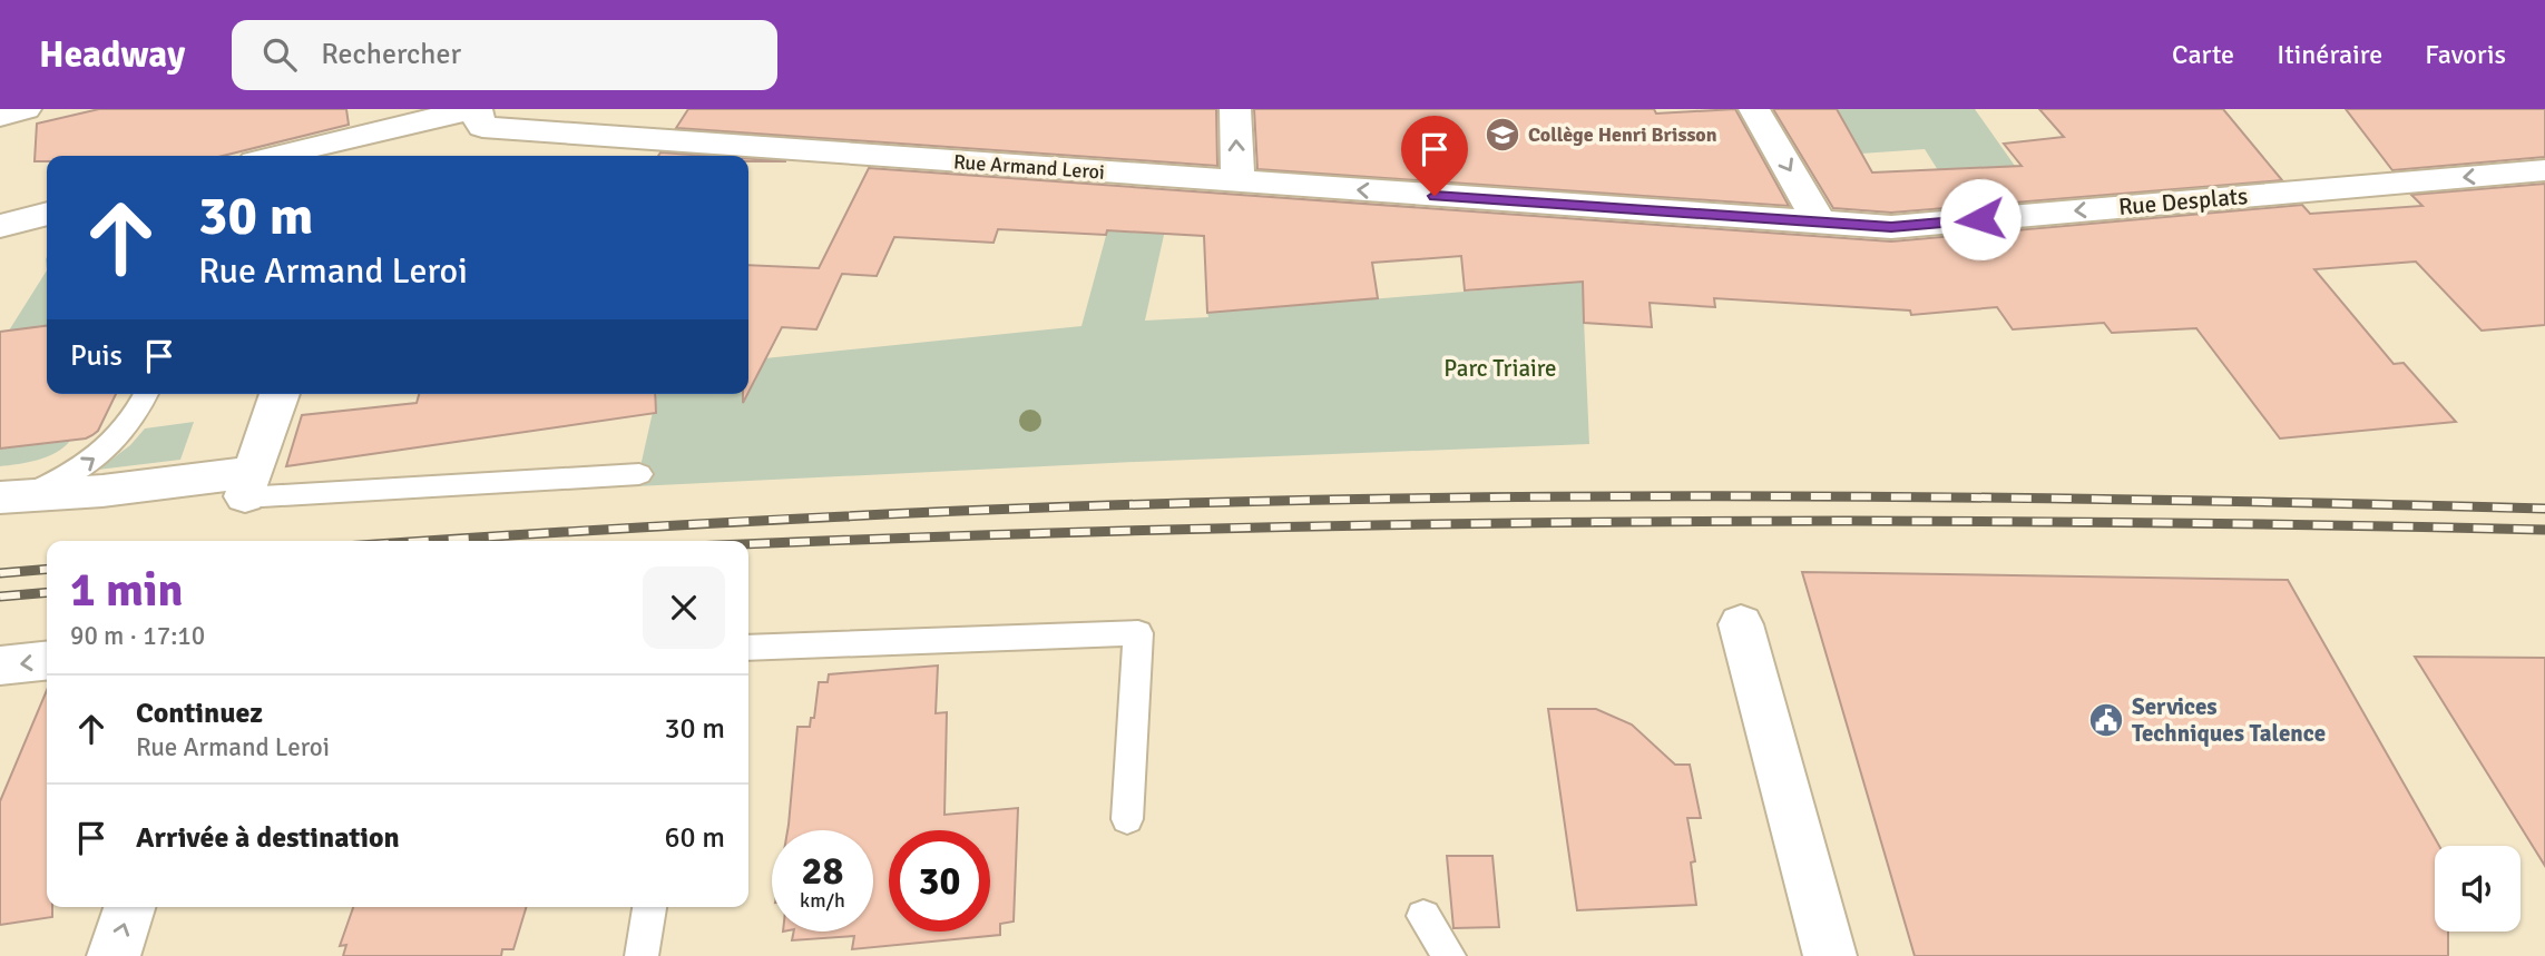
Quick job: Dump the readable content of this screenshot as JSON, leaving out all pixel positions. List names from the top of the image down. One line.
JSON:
{"streets":{"street":["Rue Armand Leroi","Rue Desplats"]},"crossings":[["Rue Armand Leroi","Rue Desplats"]],"one_way":["Rue Armand Leroi","Rue Desplats"],"parks":["Parc Triaire"],"places":{"school or university":["Collège Henri Brisson"],"public building":["Services Techniques Talence"]},"page":{"header":"Headway","search":"Rechercher","nav":["Carte","Itinéraire","Favoris"],"turn":["30 m","Rue Armand Leroi"],"then":"Puis","heading":["1 min","90 m · 17:10"],"list":[{"name":"Continuez","note":"Rue Armand Leroi","value":"30 m"},{"name":"Arrivée à destination","value":"60 m"}],"speed":"28 km/h","limit":"30"}}
